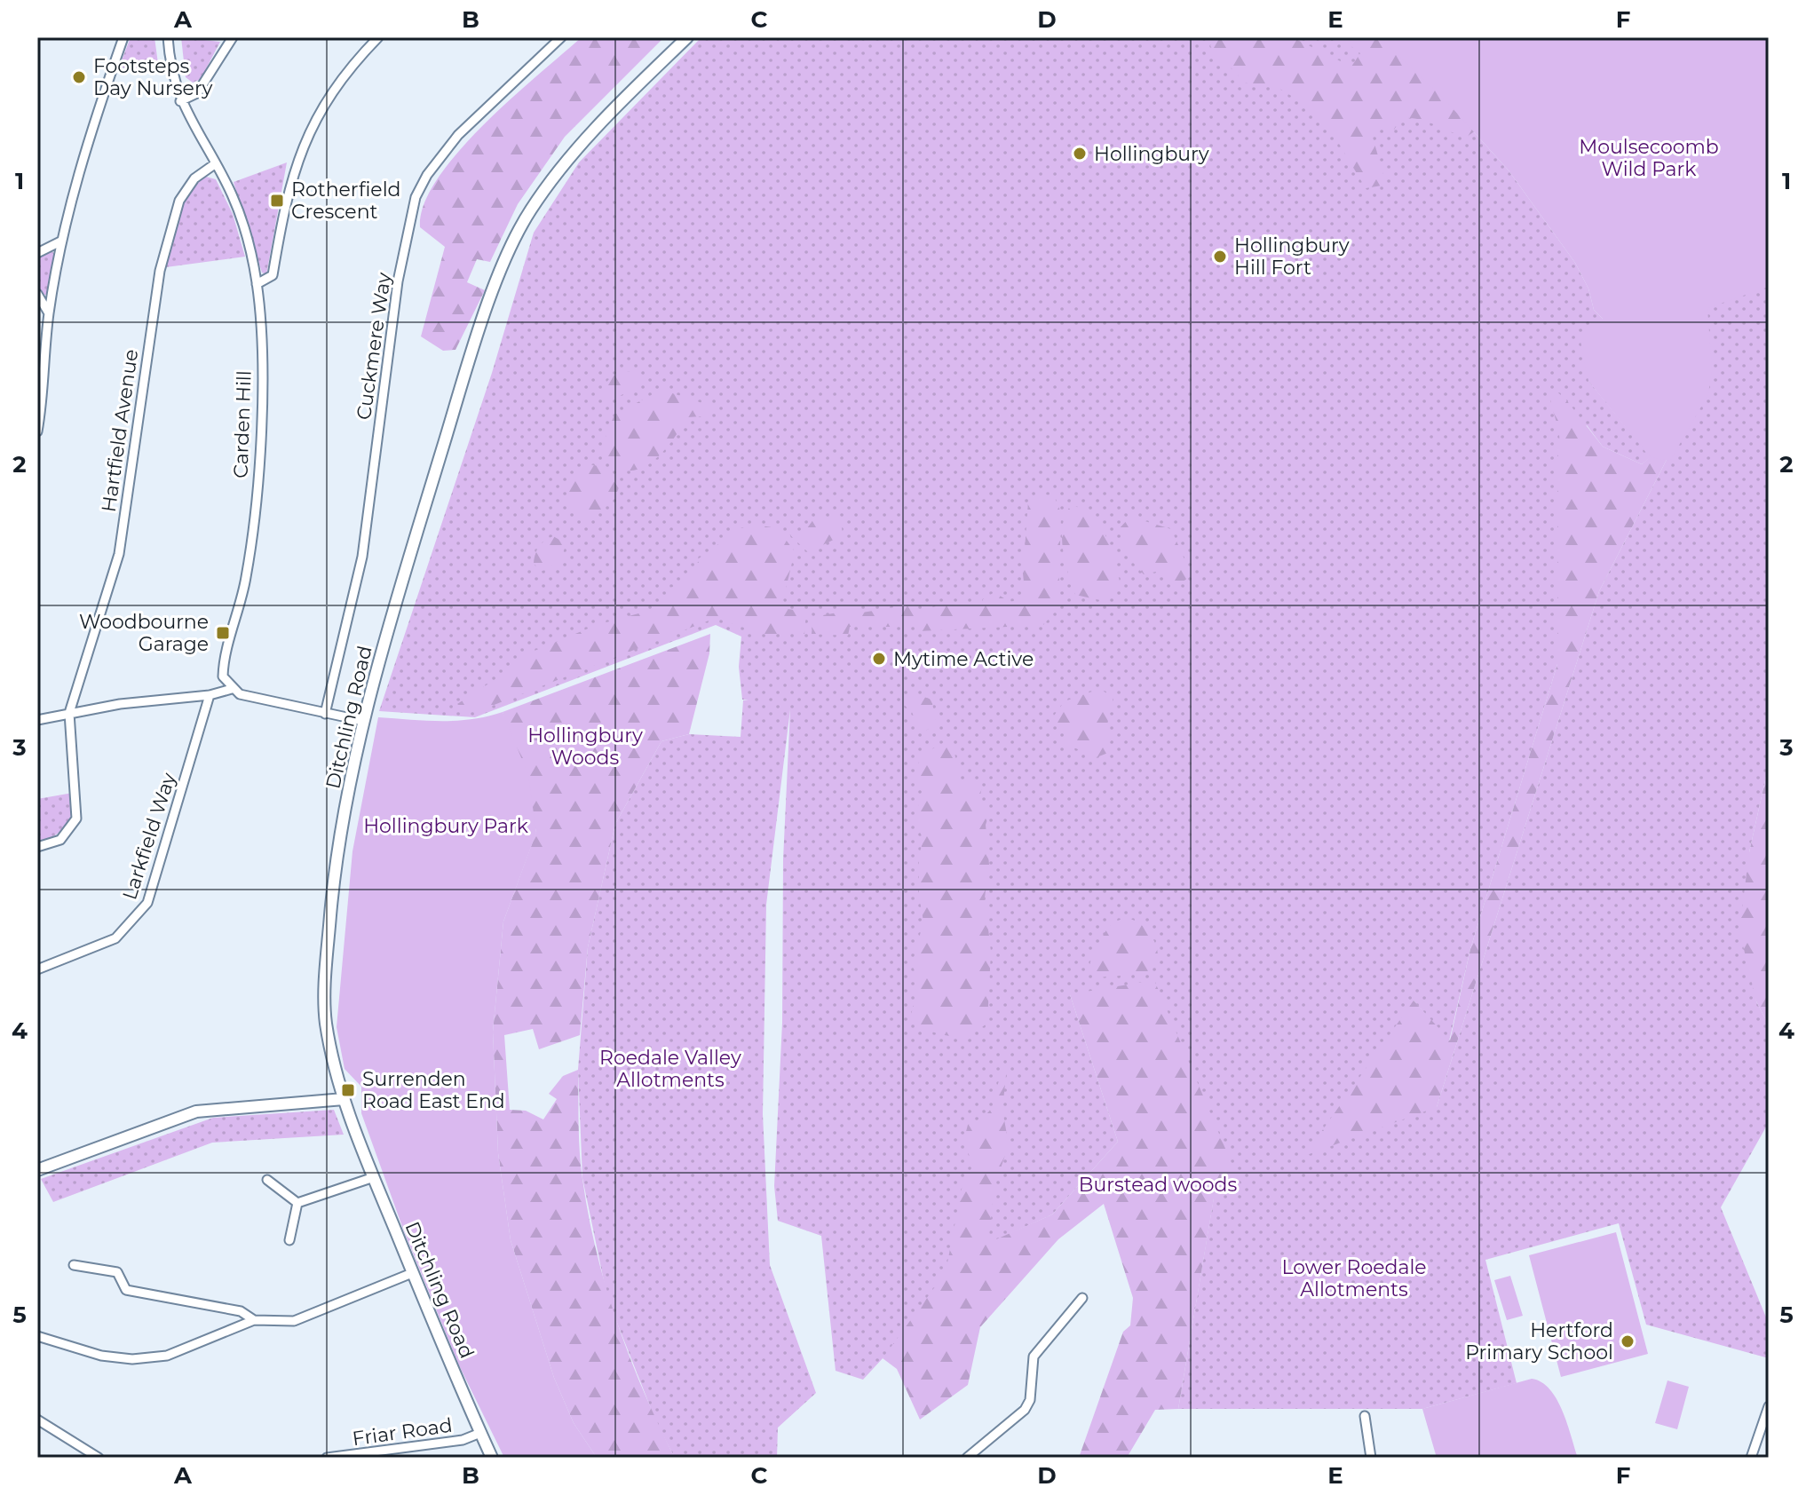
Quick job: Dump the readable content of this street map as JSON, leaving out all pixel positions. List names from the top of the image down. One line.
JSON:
{"streets":{"street":["Cuckmere Way","Carden Hill","Hartfield Avenue","Ditchling Road","Larkfield Way","Friar Road"]},"crossings":[["Carden Hill","Hartfield Avenue"],["Ditchling Road","Friar Road"]],"parks":["Moulsecoomb Wild Park","Hollingbury Woods","Hollingbury Park","Roedale Valley Allotments","Burstead woods","Lower Roedale Allotments"],"places":{"other":["Footsteps Day Nursery","Hollingbury","Hollingbury Hill Fort","Mytime Active","Hertford Primary School"],"transit":["Rotherfield Crescent","Woodbourne Garage","Surrenden Road East End"]},"grid":{"columns":["A","B","C","D","E","F"],"rows":["1","2","3","4","5"]}}
